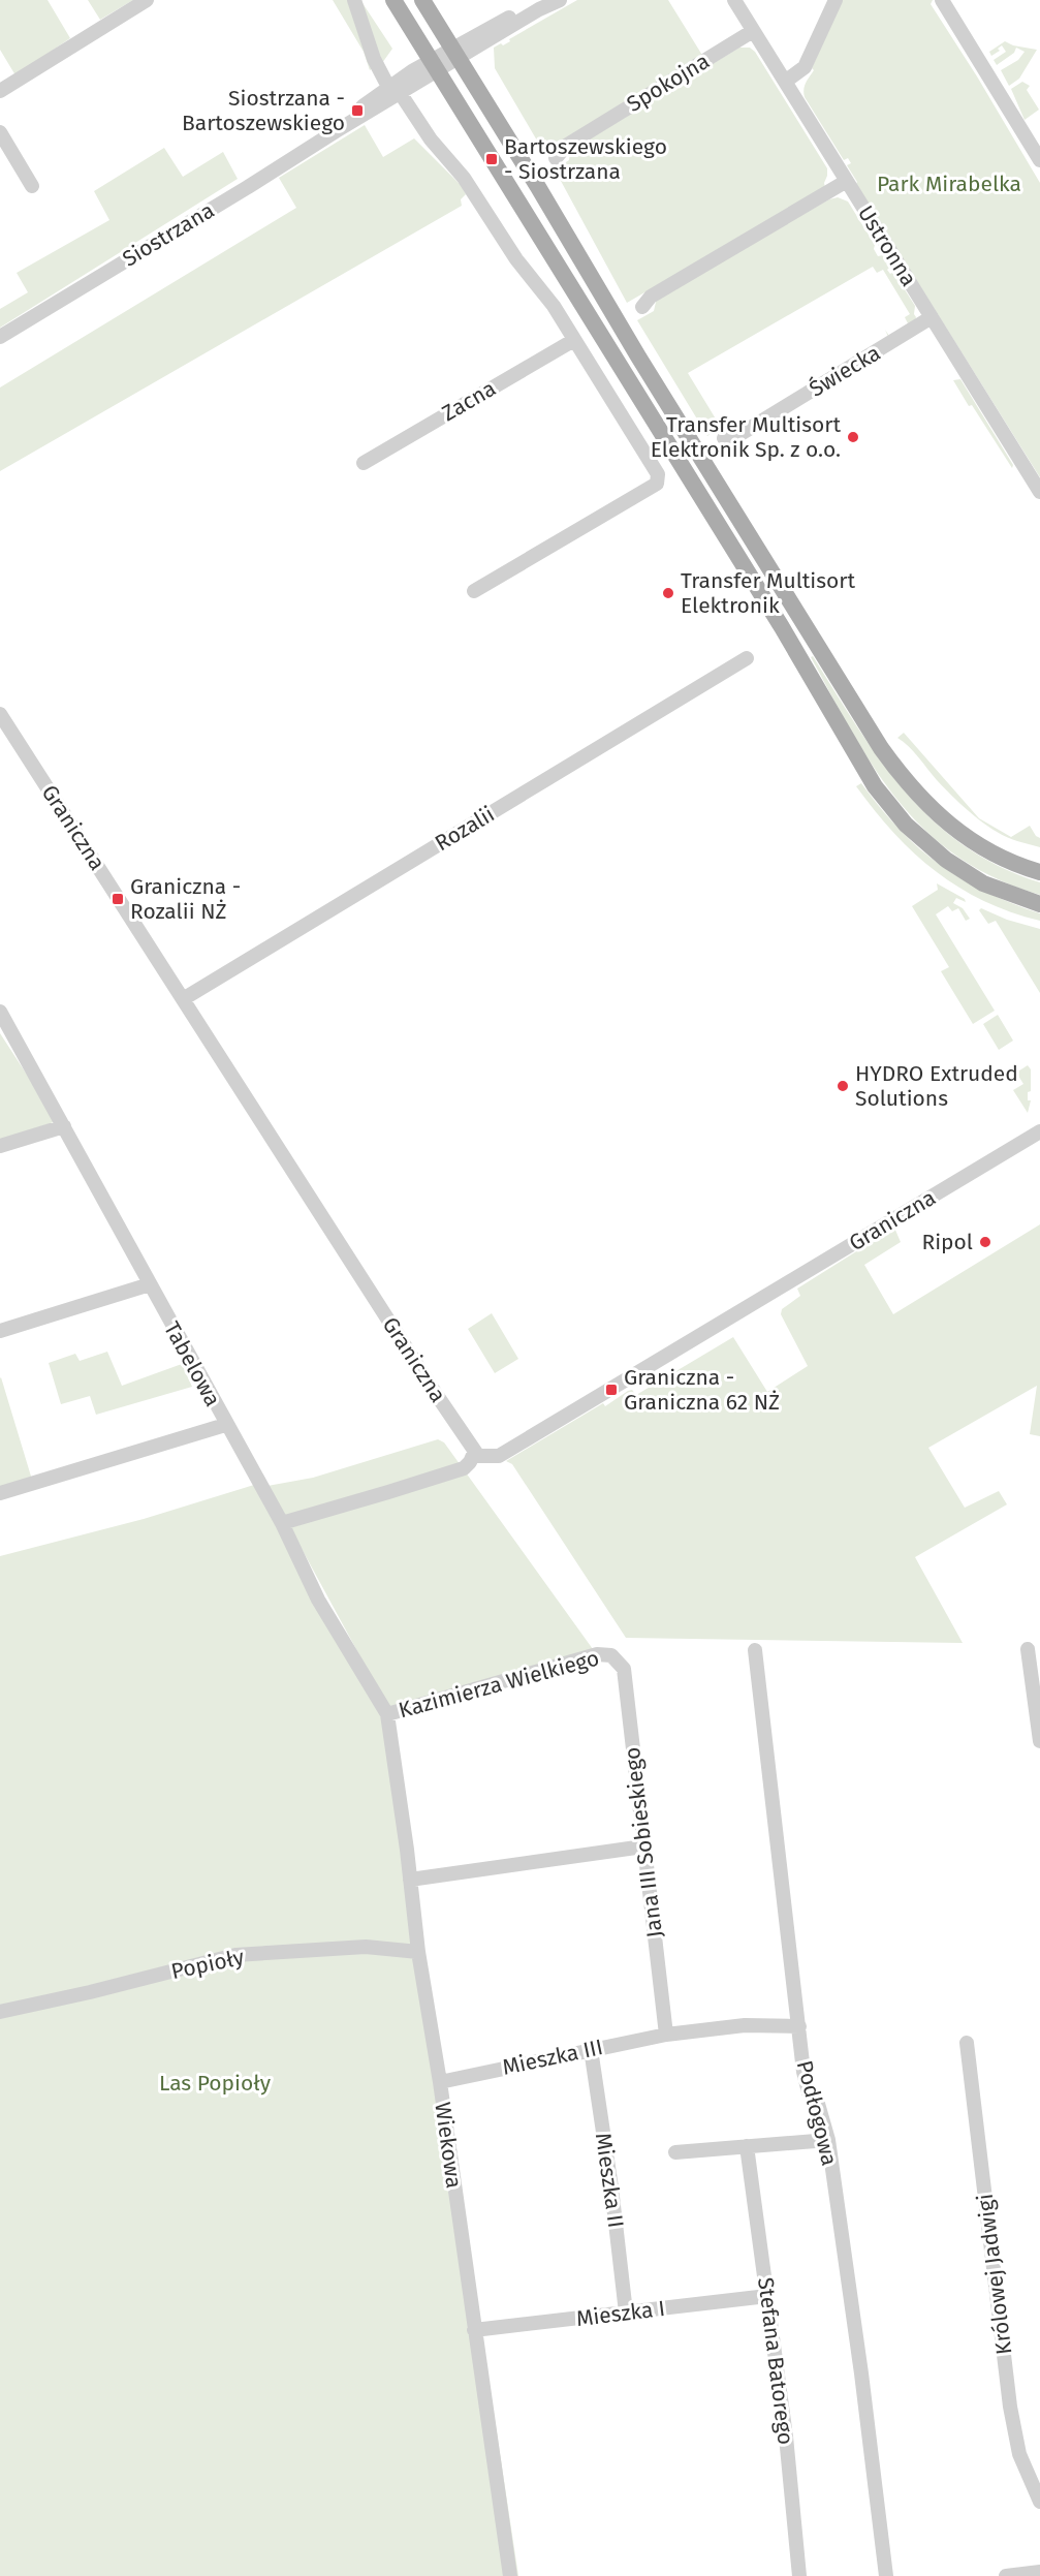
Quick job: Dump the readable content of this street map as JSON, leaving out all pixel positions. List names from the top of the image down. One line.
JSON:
{"streets":{"street":["Spokojna","Siostrzana","Ustronna","Świecka","Zacna","Graniczna","Rozalii","Tabelowa","Kazimierza Wielkiego","Jana III Sobieskiego","Popioły","Mieszka III","Podłogowa","Wiekowa","Mieszka II","Królowej Jadwigi","Mieszka I","Stefana Batorego"]},"crossings":[["Spokojna","Ustronna"],["Ustronna","Świecka"],["Graniczna","Rozalii"],["Tabelowa","Kazimierza Wielkiego"],["Tabelowa","Wiekowa"],["Kazimierza Wielkiego","Jana III Sobieskiego"],["Kazimierza Wielkiego","Wiekowa"],["Jana III Sobieskiego","Mieszka III"],["Popioły","Wiekowa"],["Mieszka III","Podłogowa"],["Mieszka III","Wiekowa"],["Mieszka III","Mieszka II"],["Wiekowa","Mieszka I"],["Mieszka II","Mieszka I"],["Mieszka I","Stefana Batorego"]],"parks":["Park Mirabelka","Las Popioły"],"places":{"transit":["Siostrzana - Bartoszewskiego","Bartoszewskiego - Siostrzana","Graniczna - Rozalii NŻ","Graniczna - Graniczna 62 NŻ"],"other":["Transfer Multisort Elektronik Sp. z o.o.","Transfer Multisort Elektronik","HYDRO Extruded Solutions","Ripol"]}}
